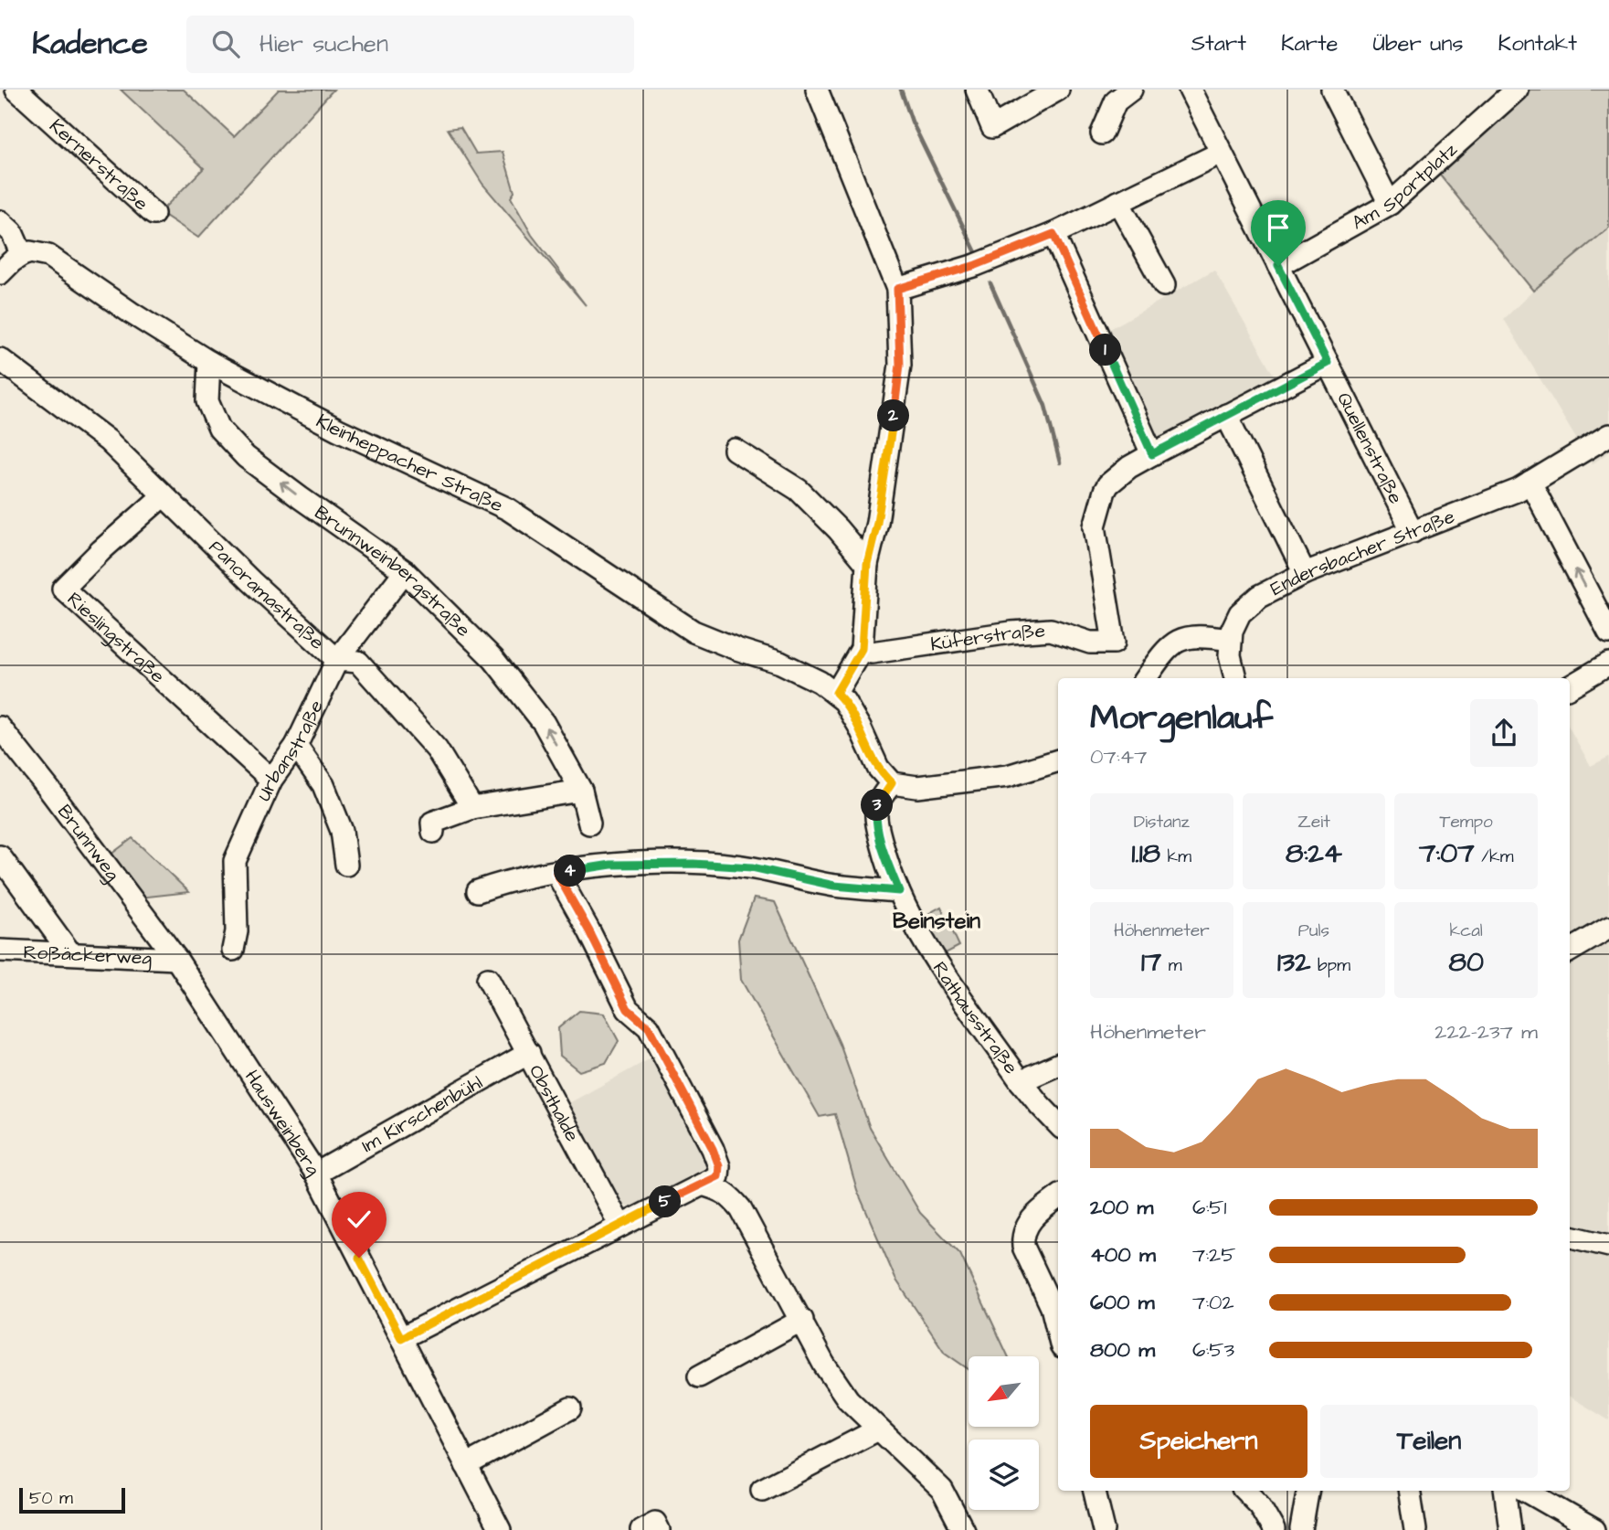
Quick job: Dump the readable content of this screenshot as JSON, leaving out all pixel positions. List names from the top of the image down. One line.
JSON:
{"streets":{"street":["Kernerstraße","Am Sportplatz","Quellenstraße","Kleinheppacher Straße","Endersbacher Straße","Brunnweinbergstraße","Panoramastraße","Rieslingstraße","Küferstraße","Urbanstraße","Brunnweg","Roßäckerweg","Rathausstraße","Obsthalde","Im Kirschenbühl","Hausweinberg"]},"crossings":[["Am Sportplatz","Quellenstraße"],["Quellenstraße","Endersbacher Straße"],["Kleinheppacher Straße","Brunnweinbergstraße"],["Brunnweinbergstraße","Urbanstraße"],["Panoramastraße","Rieslingstraße"],["Panoramastraße","Urbanstraße"],["Rieslingstraße","Urbanstraße"],["Brunnweg","Roßäckerweg"],["Brunnweg","Hausweinberg"],["Roßäckerweg","Hausweinberg"],["Obsthalde","Im Kirschenbühl"],["Im Kirschenbühl","Hausweinberg"]],"one_way":["Brunnweinbergstraße"],"districts":["Beinstein"],"scale_bar":"50 m","north":"bottom left","page":{"header":"Kadence","search":"Hier suchen","nav":["Start","Karte","Über uns","Kontakt"],"pins":["1","2","3","4","5"],"heading":["Morgenlauf","07:47"],"stats":[["Distanz","1.18 km"],["Zeit","8:24"],["Tempo","7:07 /km"],["Höhenmeter","17 m"],["Puls","132 bpm"],["kcal","80"]],"chart":["Höhenmeter","222–237 m"],"list":[{"name":"200 m","note":"6:51"},{"name":"400 m","note":"7:25"},{"name":"600 m","note":"7:02"},{"name":"800 m","note":"6:53"}],"buttons":["Speichern","Teilen"],"scale":"50 m"}}
